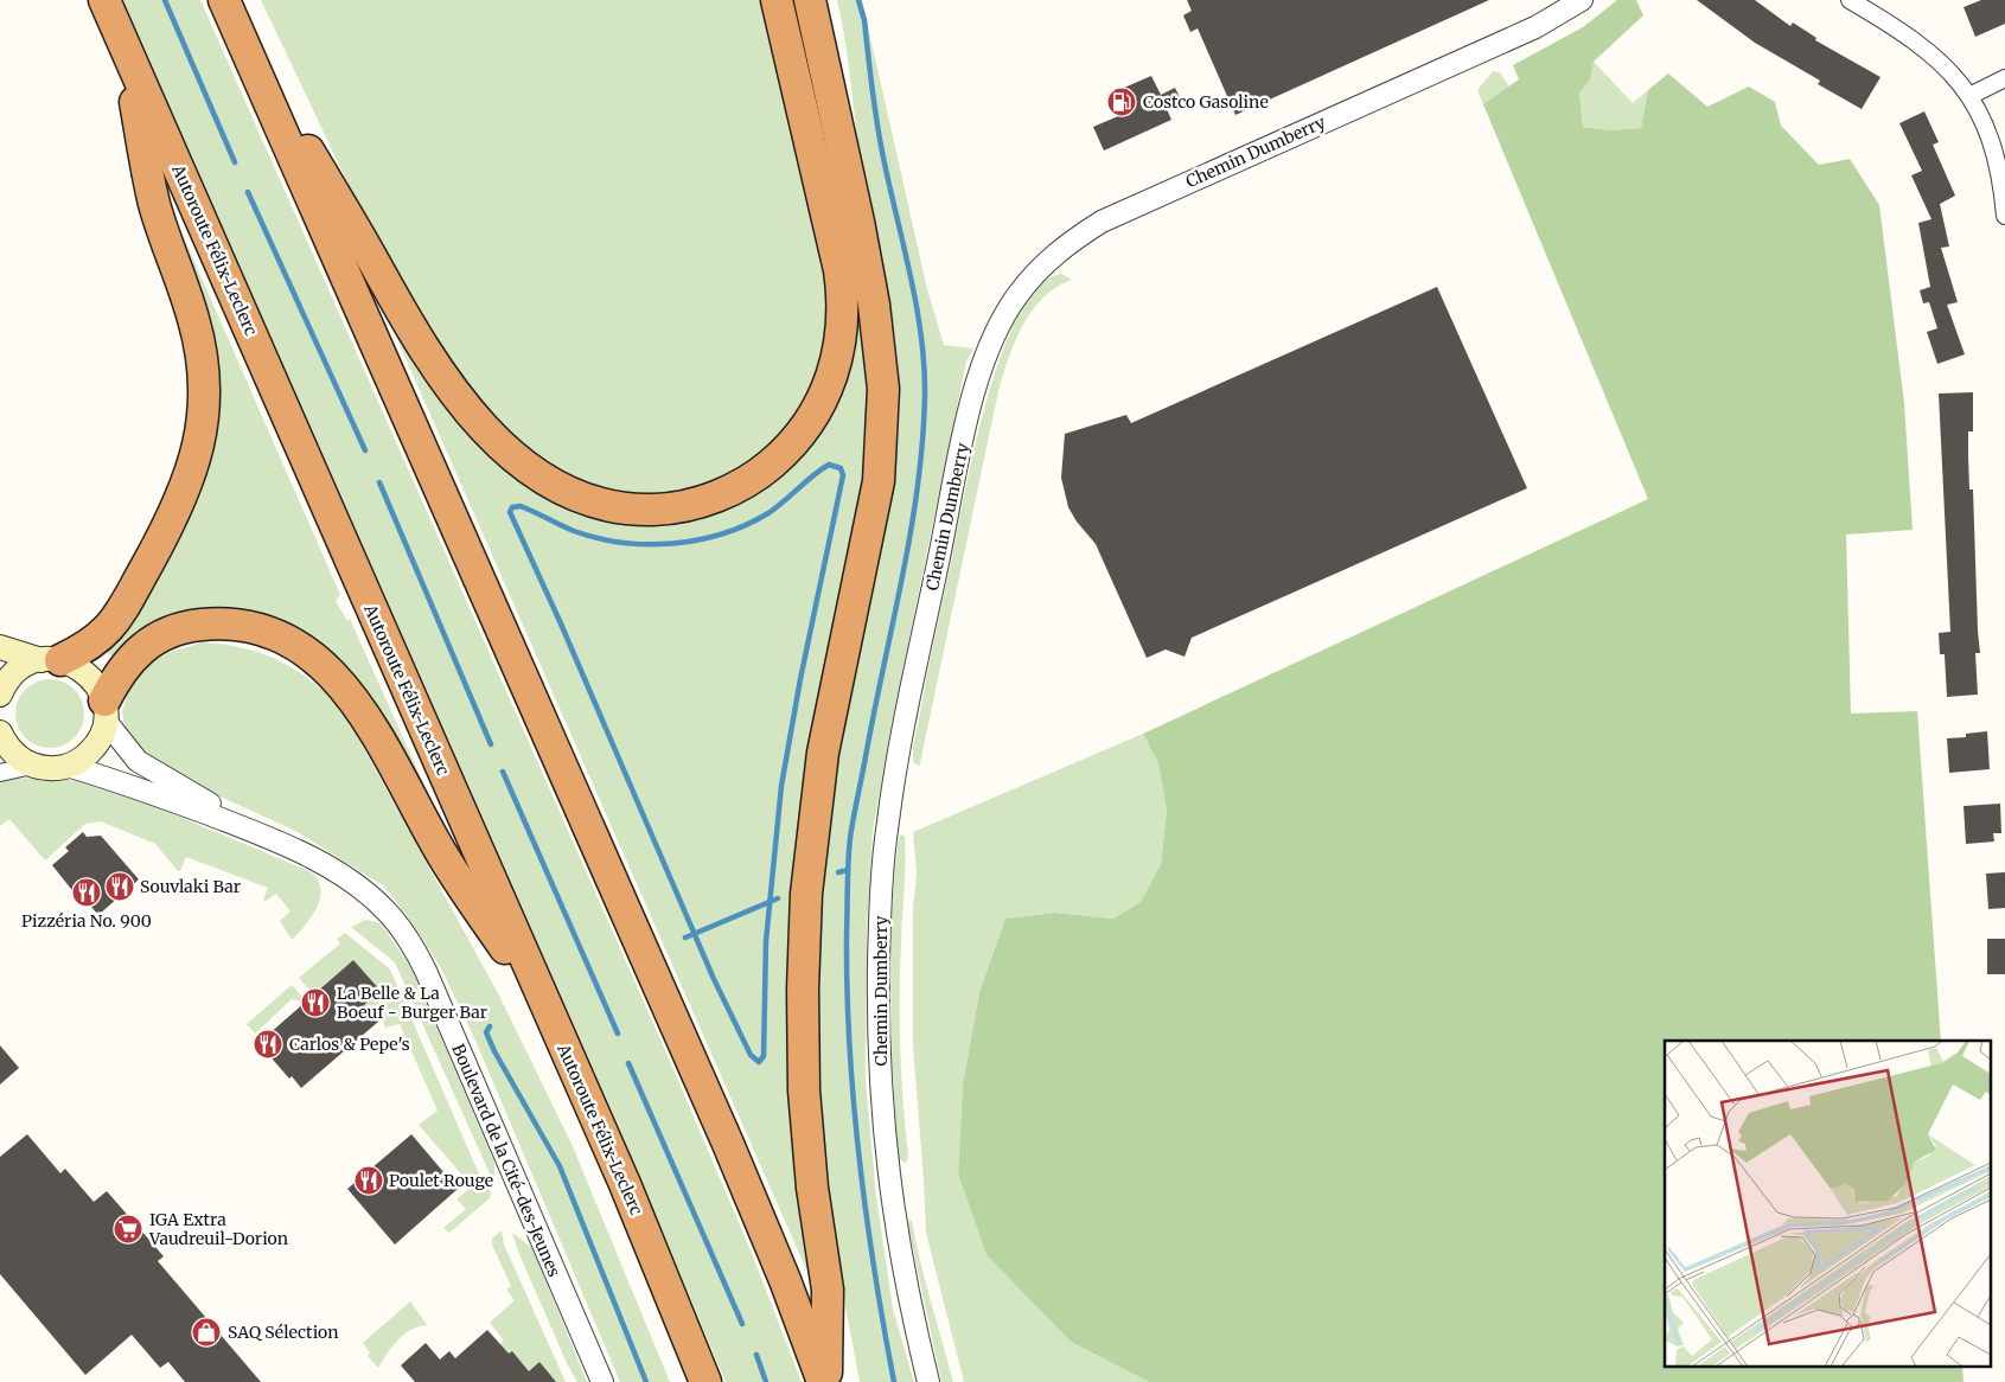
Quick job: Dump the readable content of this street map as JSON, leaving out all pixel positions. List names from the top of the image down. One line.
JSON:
{"streets":{"highway":["Autoroute Félix-Leclerc"],"street":["Chemin Dumberry","Boulevard de la Cité-des-Jeunes"]},"places":{"fuel station":["Costco Gasoline"],"restaurant":["Souvlaki Bar","Pizzéria No. 900","La Belle & La Boeuf - Burger Bar","Carlos & Pepe's","Poulet Rouge"],"supermarket":["IGA Extra Vaudreuil-Dorion"],"shop":["SAQ Sélection"]}}
